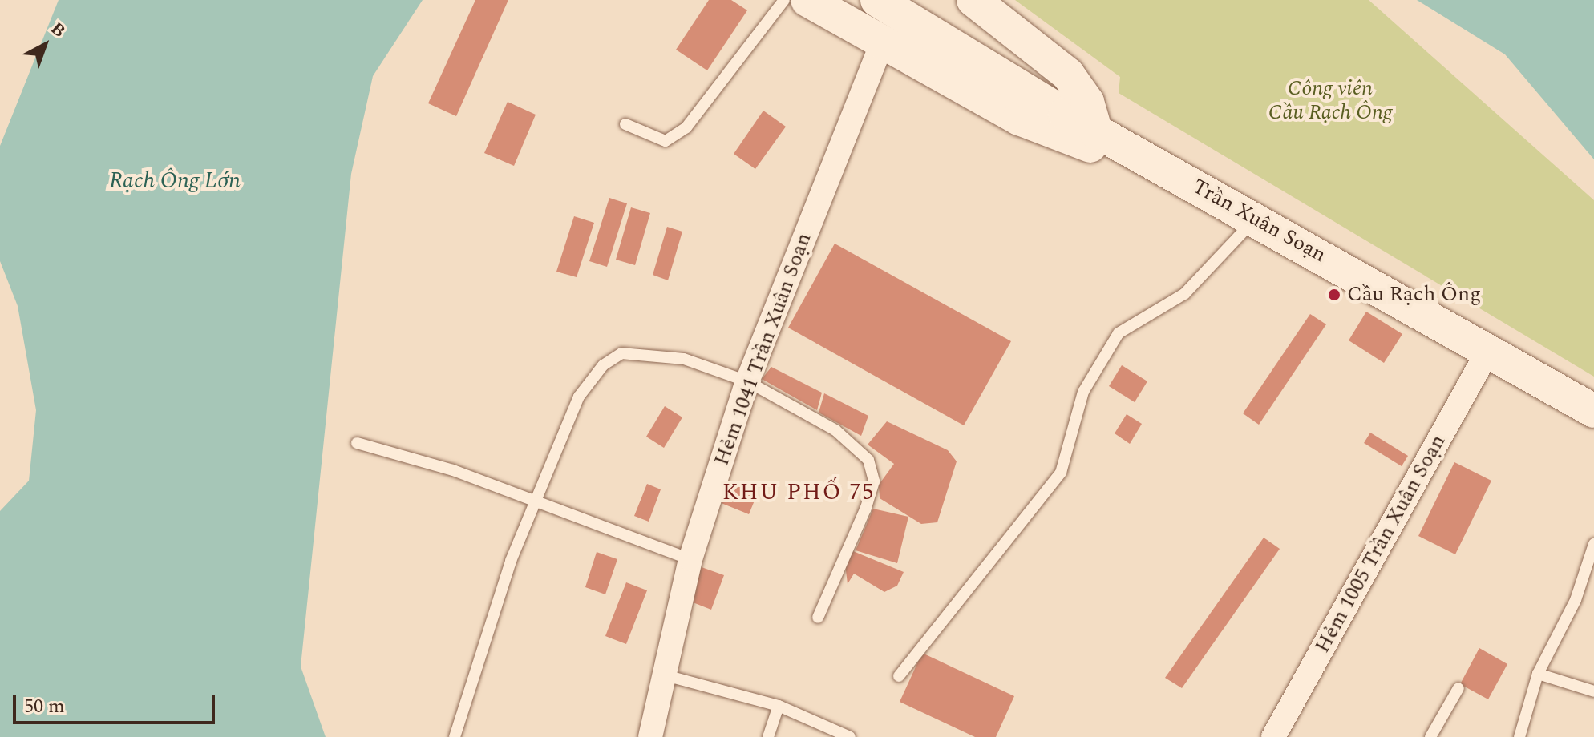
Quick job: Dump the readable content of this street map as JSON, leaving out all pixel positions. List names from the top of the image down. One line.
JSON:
{"streets":{"main road":["Trần Xuân Soạn"],"street":["Hẻm 1041 Trần Xuân Soạn","Hẻm 1005 Trần Xuân Soạn"]},"crossings":[["Trần Xuân Soạn","Hẻm 1041 Trần Xuân Soạn"],["Trần Xuân Soạn","Hẻm 1005 Trần Xuân Soạn"]],"districts":["KHU PHỐ 75"],"water":["Rạch Ông Lớn"],"parks":["Công viên Cầu Rạch Ông"],"places":["Cầu Rạch Ông"],"scale_bar":"50 m","north":"top right"}
